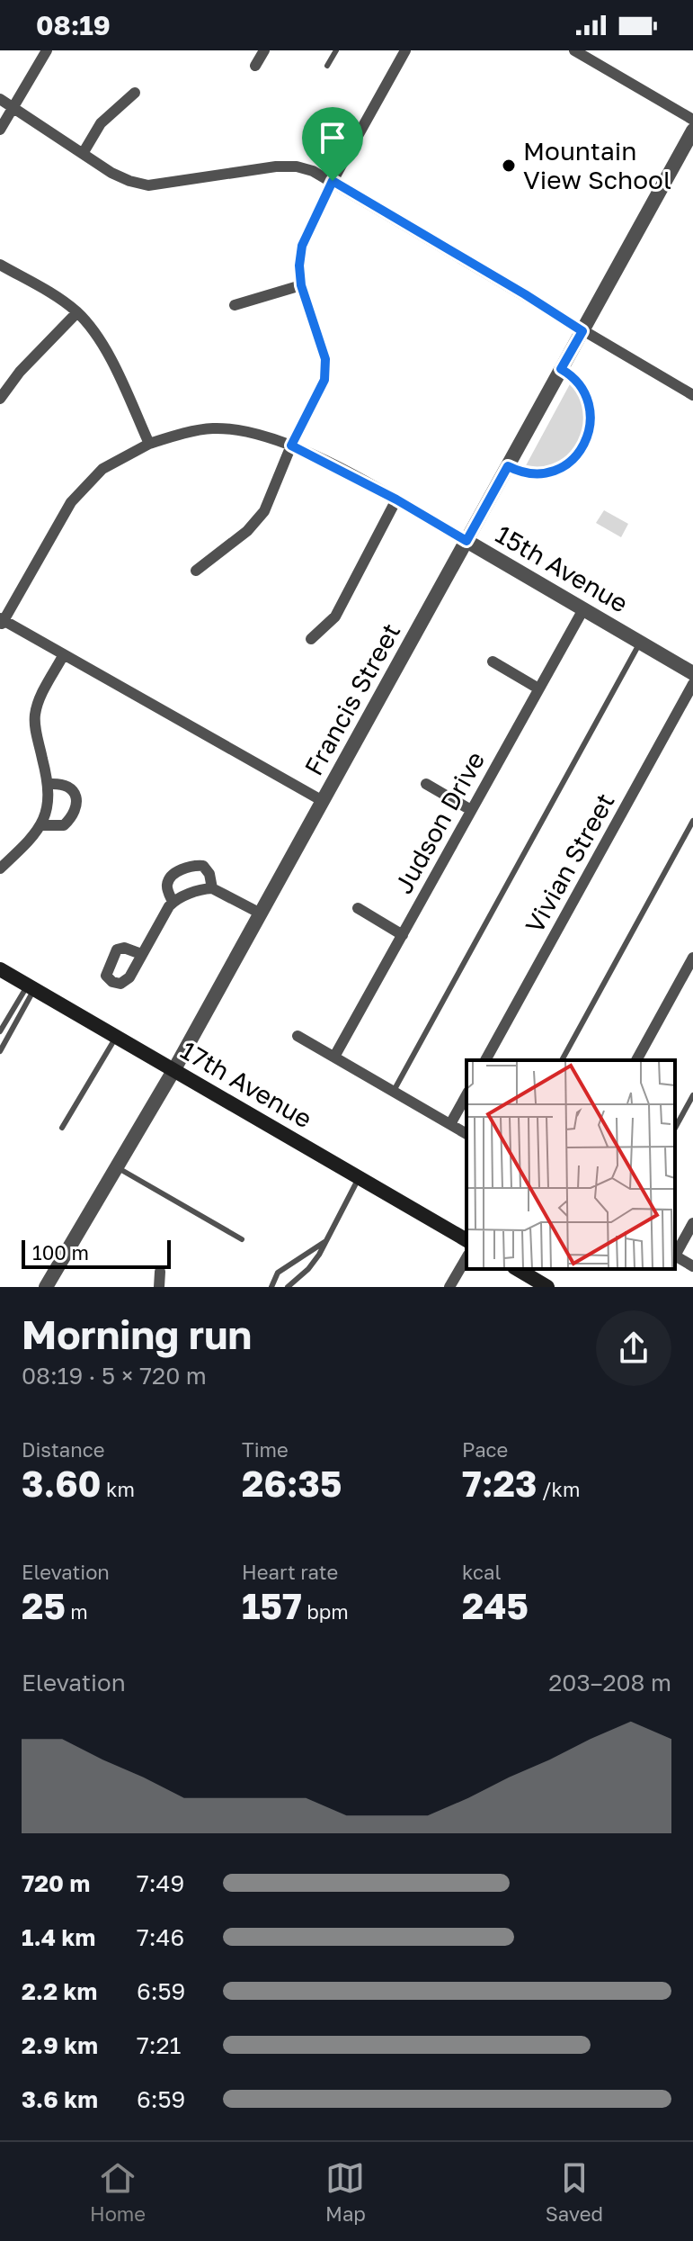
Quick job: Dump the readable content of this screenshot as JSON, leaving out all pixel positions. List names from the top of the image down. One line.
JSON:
{"streets":{"main road":["17th Avenue"],"street":["15th Avenue","Francis Street","Judson Drive","Vivian Street"]},"crossings":[["15th Avenue","Francis Street"],["15th Avenue","Judson Drive"],["Francis Street","17th Avenue"]],"places":["Mountain View School"],"scale_bar":"100 m","page":{"status":"08:19","scale":"100 m","heading":["Morning run","08:19 · 5 × 720 m"],"stats":[["Distance","3.60 km"],["Time","26:35"],["Pace","7:23 /km"],["Elevation","25 m"],["Heart rate","157 bpm"],["kcal","245"]],"chart":["Elevation","203–208 m"],"list":[{"name":"720 m","note":"7:49"},{"name":"1.4 km","note":"7:46"},{"name":"2.2 km","note":"6:59"},{"name":"2.9 km","note":"7:21"},{"name":"3.6 km","note":"6:59"}],"tabs":["Home","Map","Saved"]}}
